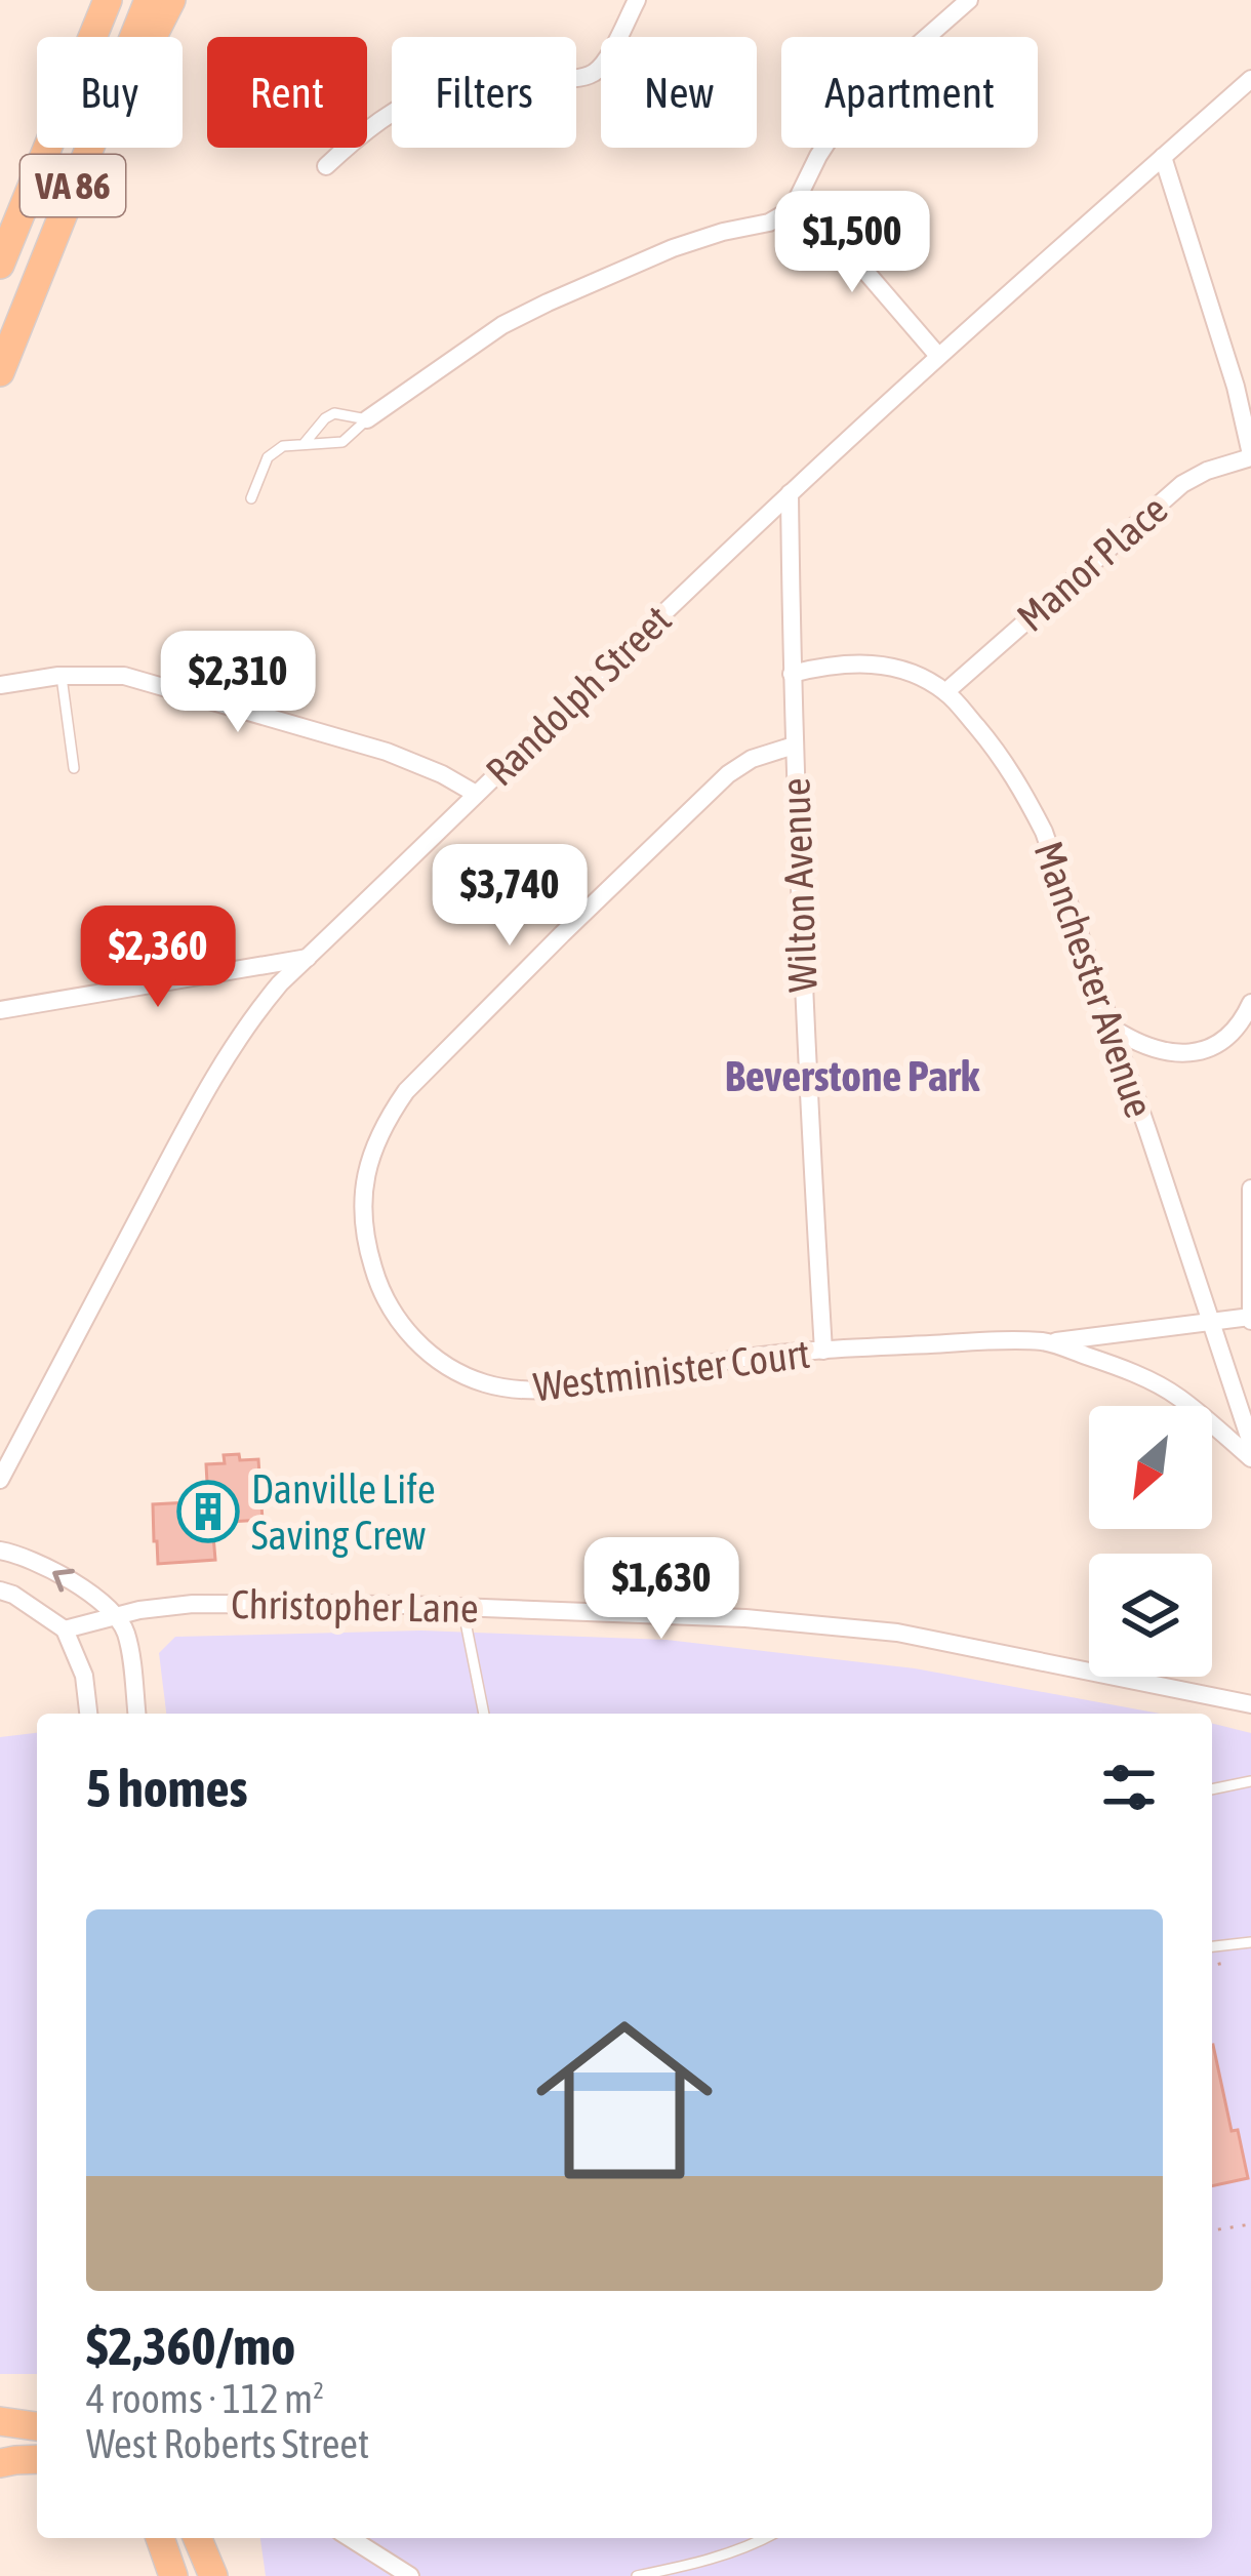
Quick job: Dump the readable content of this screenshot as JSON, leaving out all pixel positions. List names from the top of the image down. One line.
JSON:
{"streets":{"main road":["VA 86"],"street":["Manor Place","Randolph Street","Wilton Avenue","Manchester Avenue","Westminister Court","Christopher Lane"]},"crossings":[["Manor Place","Manchester Avenue"],["Randolph Street","Wilton Avenue"],["Wilton Avenue","Manchester Avenue"],["Wilton Avenue","Westminister Court"],["Manchester Avenue","Westminister Court"]],"districts":["Beverstone Park"],"places":{"building":["Danville Life Saving Crew"]},"north":"bottom left","page":{"chip":["Buy","Rent","Filters","New","Apartment"],"price":["$1,500","$2,310","$3,740","$2,360","$1,630"],"heading":"5 homes","list":[{"name":"$2,360/mo","note":"4 rooms · 112 m² · West Roberts Street"}]}}
